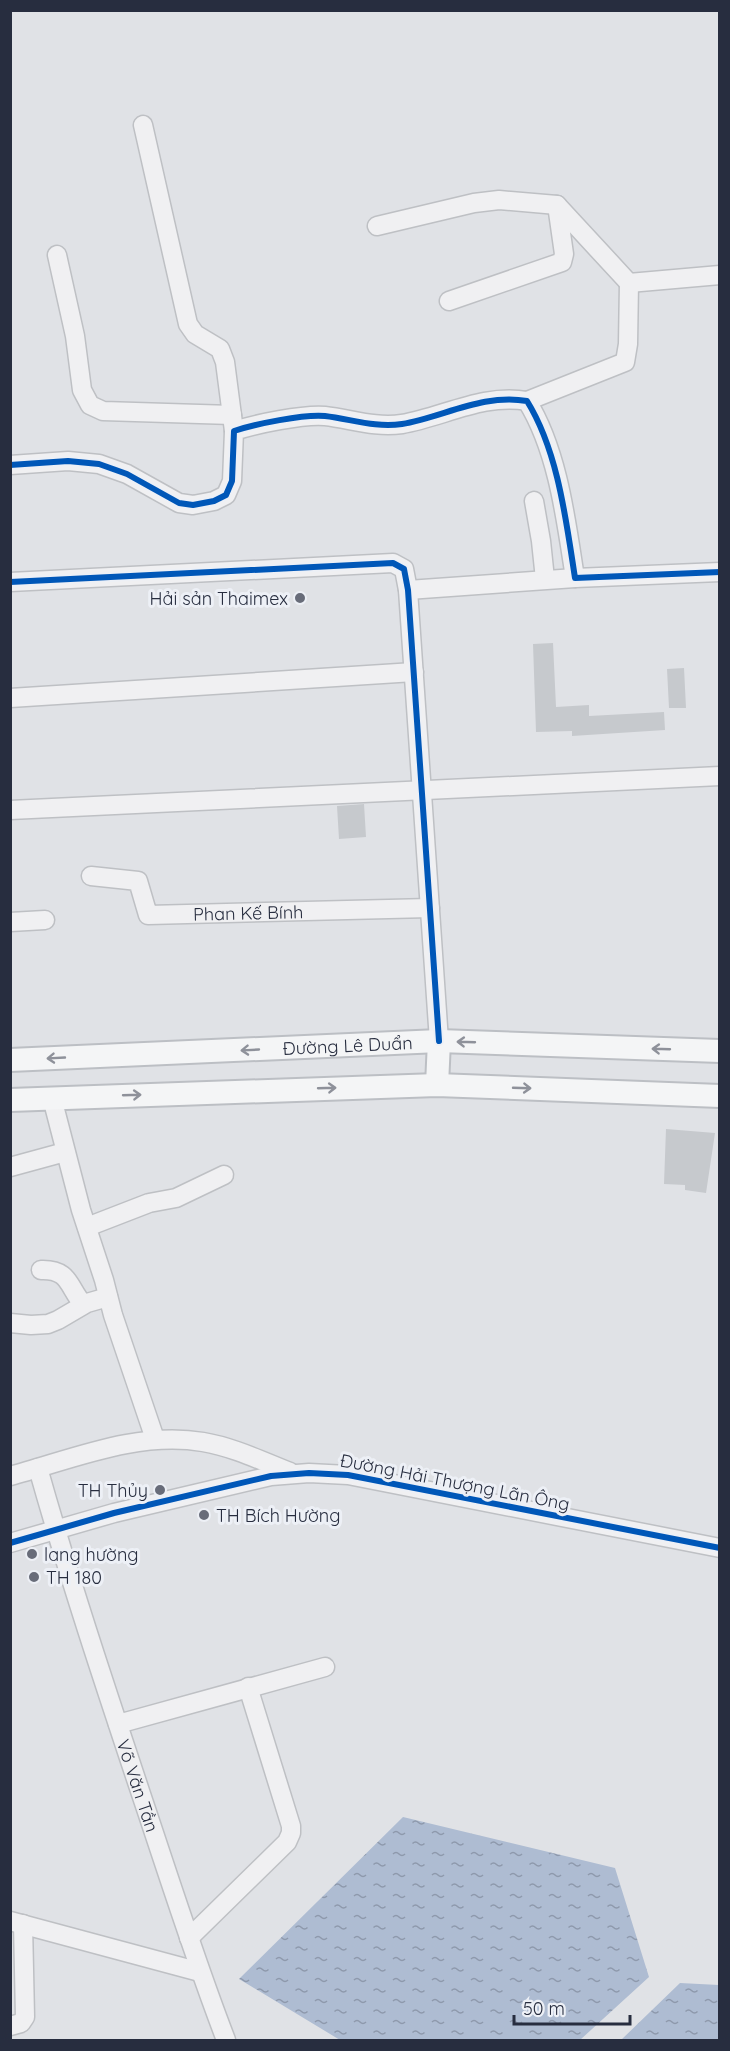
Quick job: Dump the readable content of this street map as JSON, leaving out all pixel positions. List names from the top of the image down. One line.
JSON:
{"streets":{"main road":["Đường Lê Duẩn"],"street":["Phan Kế Bính","Đường Hải Thượng Lãn Ông","Võ Văn Tần"]},"crossings":[["Đường Hải Thượng Lãn Ông","Võ Văn Tần"]],"places":["Hải sản Thaimex","TH Thủy","TH Bích Hường","lang hường","TH 180"],"scale_bar":"50 m"}
